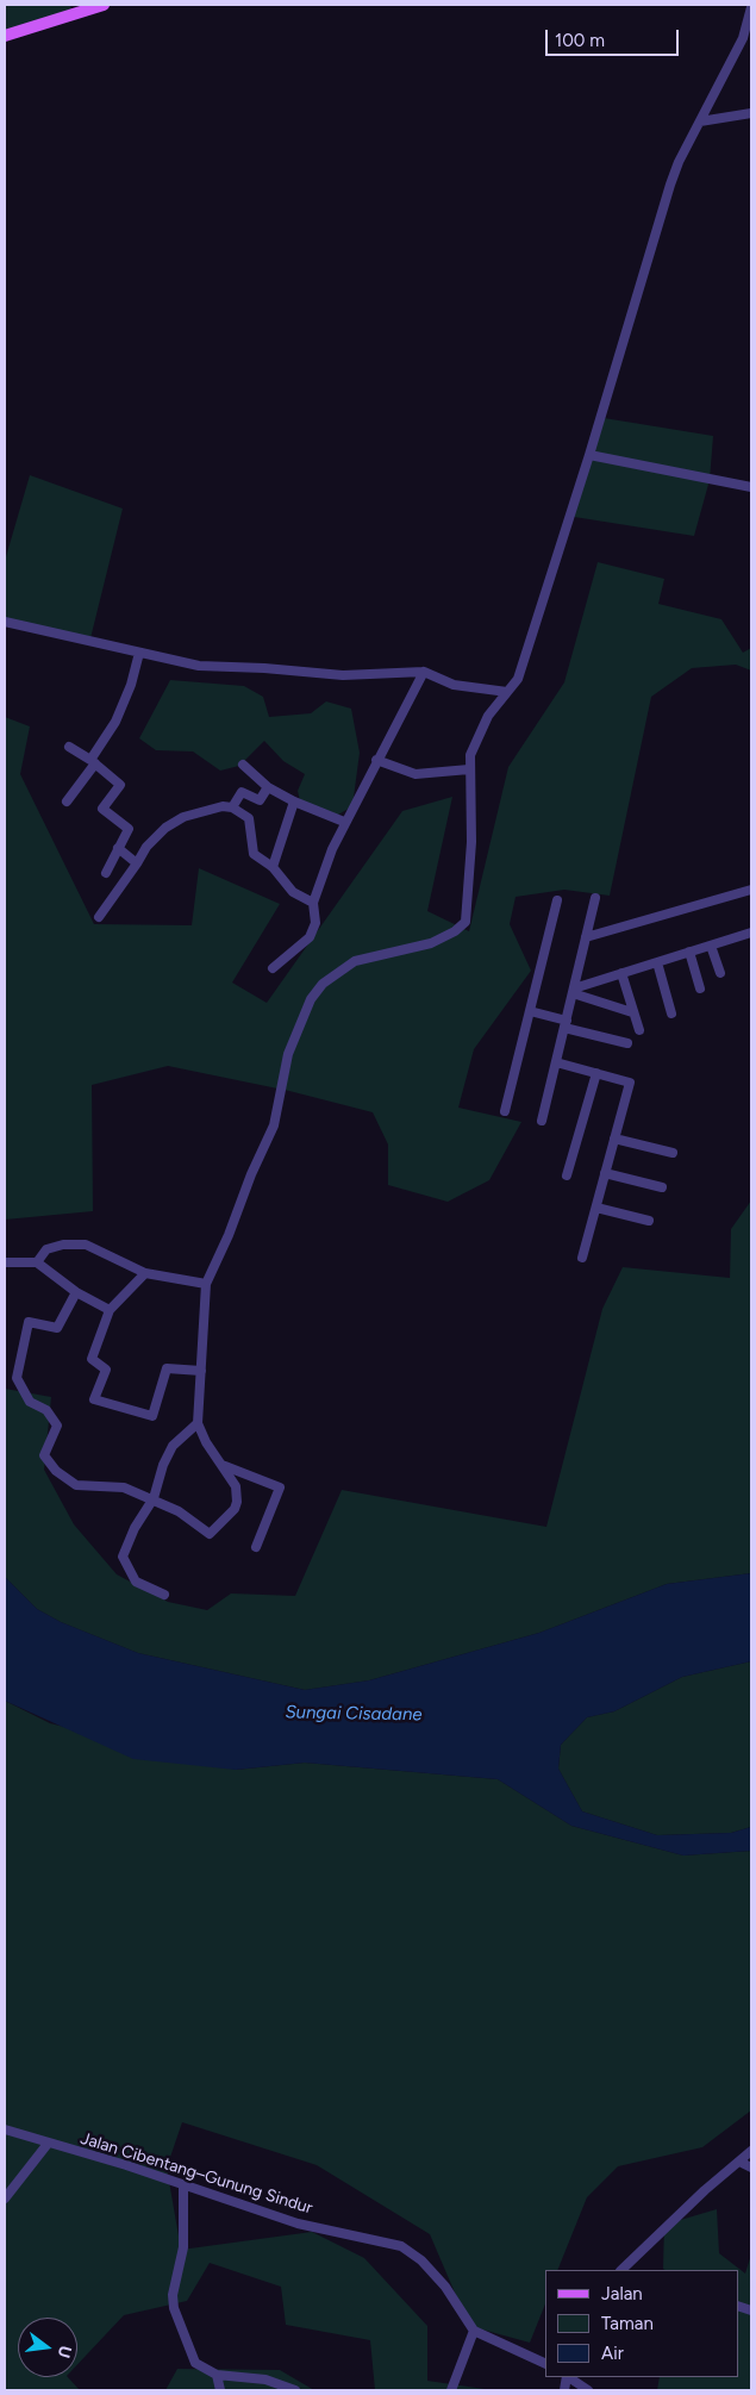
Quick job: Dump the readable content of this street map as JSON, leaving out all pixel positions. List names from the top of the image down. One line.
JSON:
{"streets":{"street":["Jalan Cibentang–Gunung Sindur"]},"water":["Sungai Cisadane"],"legend":["Jalan","Taman","Air"],"scale_bar":"100 m","north":"right"}
